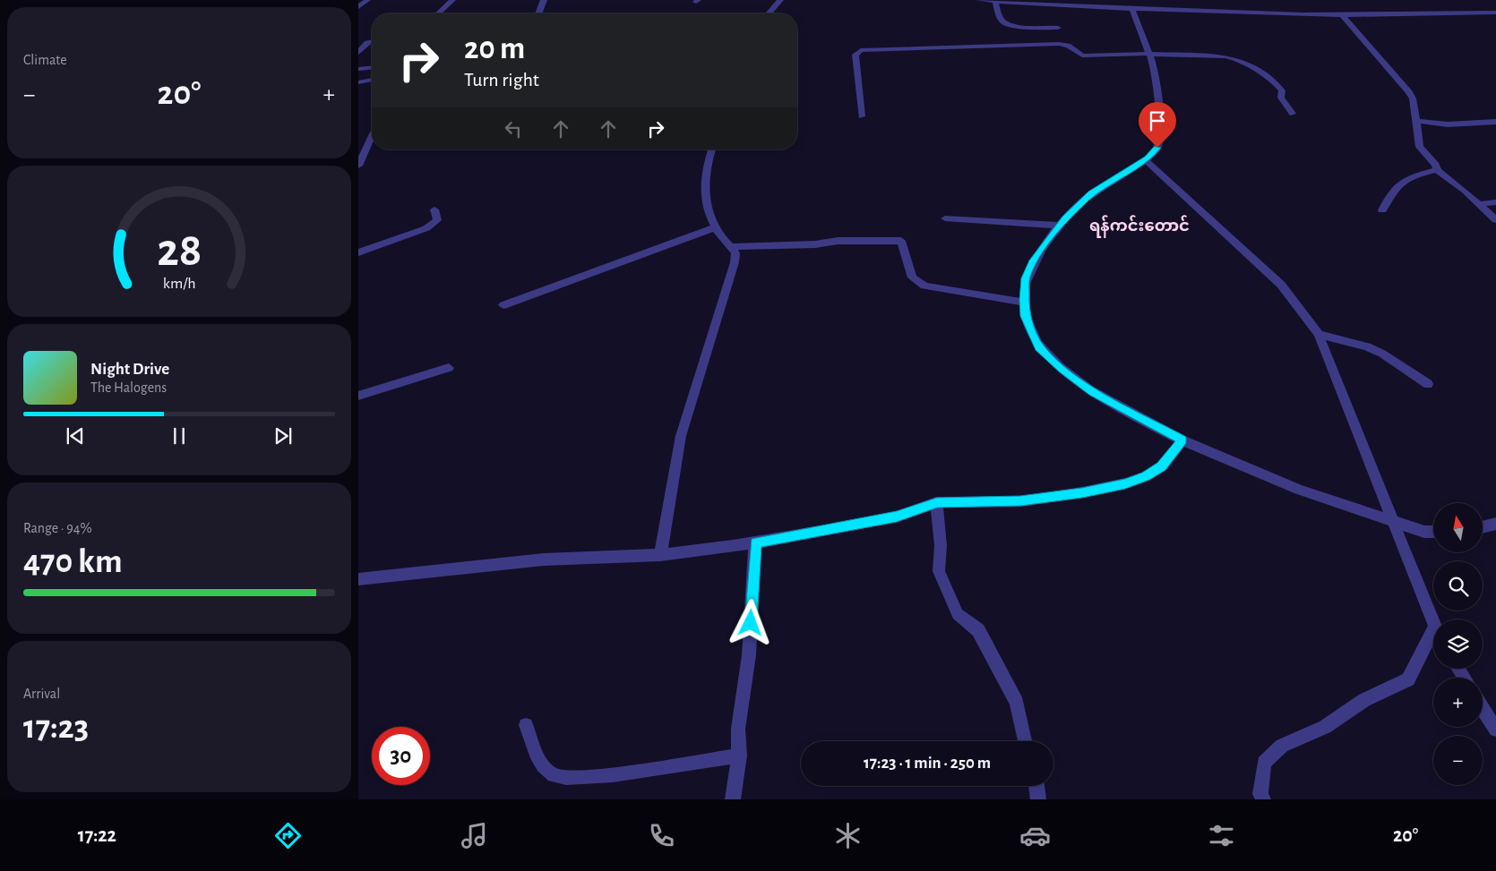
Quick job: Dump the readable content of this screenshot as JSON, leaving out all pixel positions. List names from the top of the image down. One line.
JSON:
{"districts":["ရန်ကင်းတောင်"],"north":"top","page":{"tile":["Climate",["Range · 94%","470 km"],["Arrival","17:23"]],"turn":["20 m","Turn right"],"heat":["−","20°","+"],"song":["Night Drive","The Halogens"],"map_buttons":["+","−"],"limit":"30","trip":"17:23 · 1 min · 250 m","tabs":["17:22","20°"],"gauge":["28","km/h"]}}
